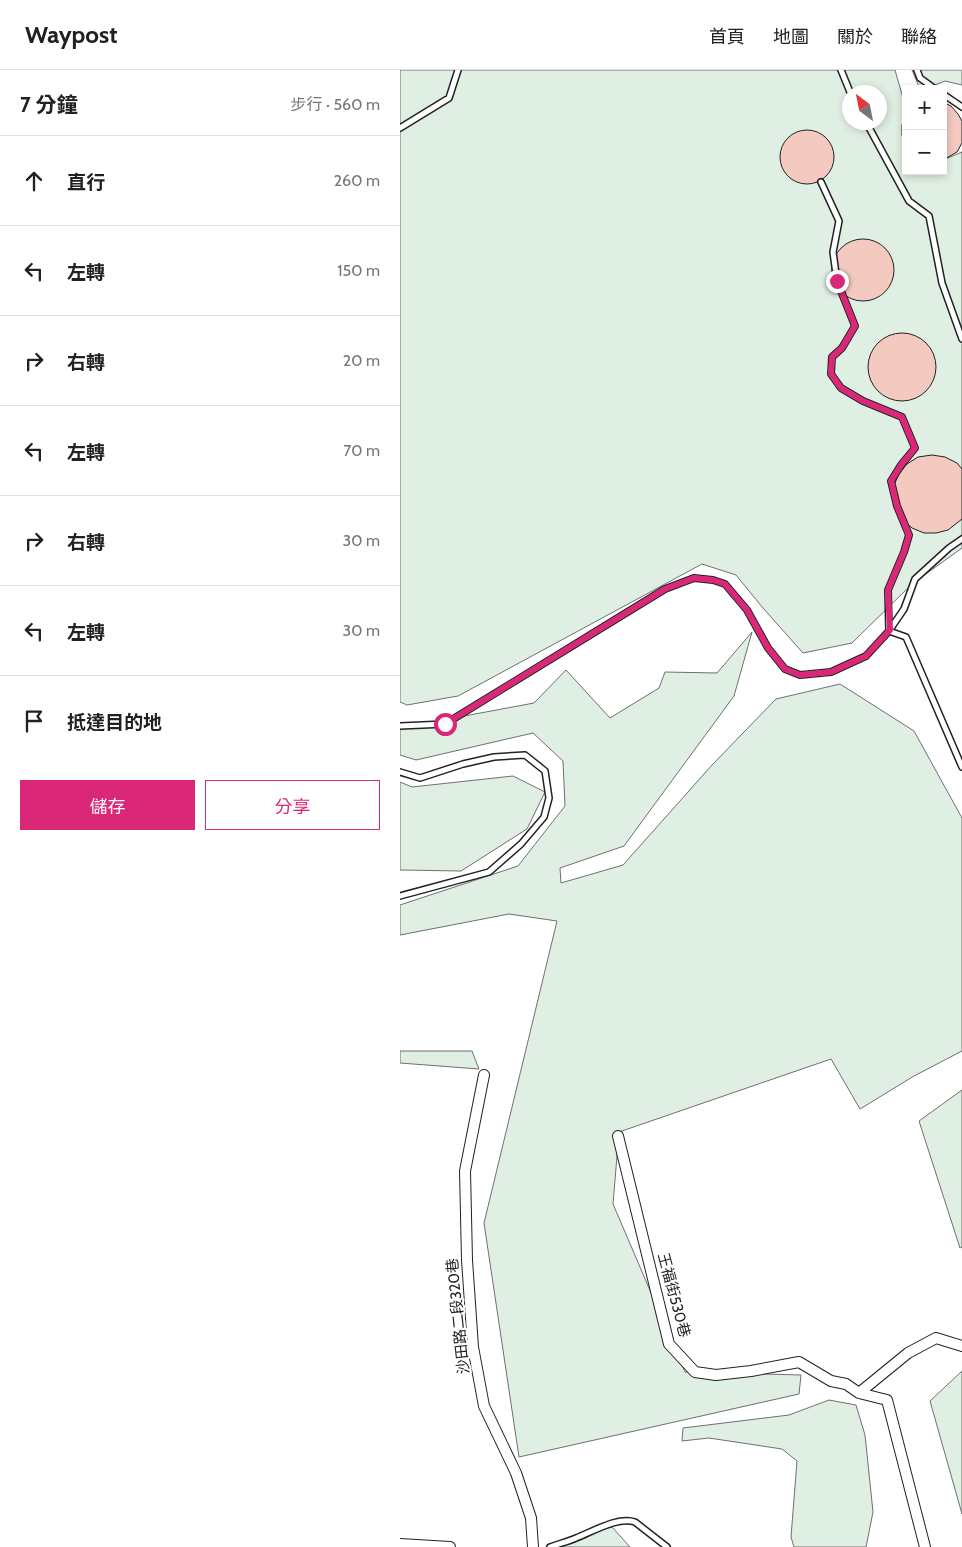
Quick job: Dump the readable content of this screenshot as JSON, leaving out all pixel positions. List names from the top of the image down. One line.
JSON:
{"streets":{"street":["王福街530巷","沙田路二段320巷"]},"north":"top left","page":{"header":"Waypost","nav":["首頁","地圖","關於","聯絡"],"heading":["7 分鐘","步行 · 560 m"],"map_buttons":["+","−"],"list":[["直行","260 m"],["左轉","150 m"],["右轉","20 m"],["左轉","70 m"],["右轉","30 m"],["左轉","30 m"],"抵達目的地"],"buttons":["儲存","分享"]}}
